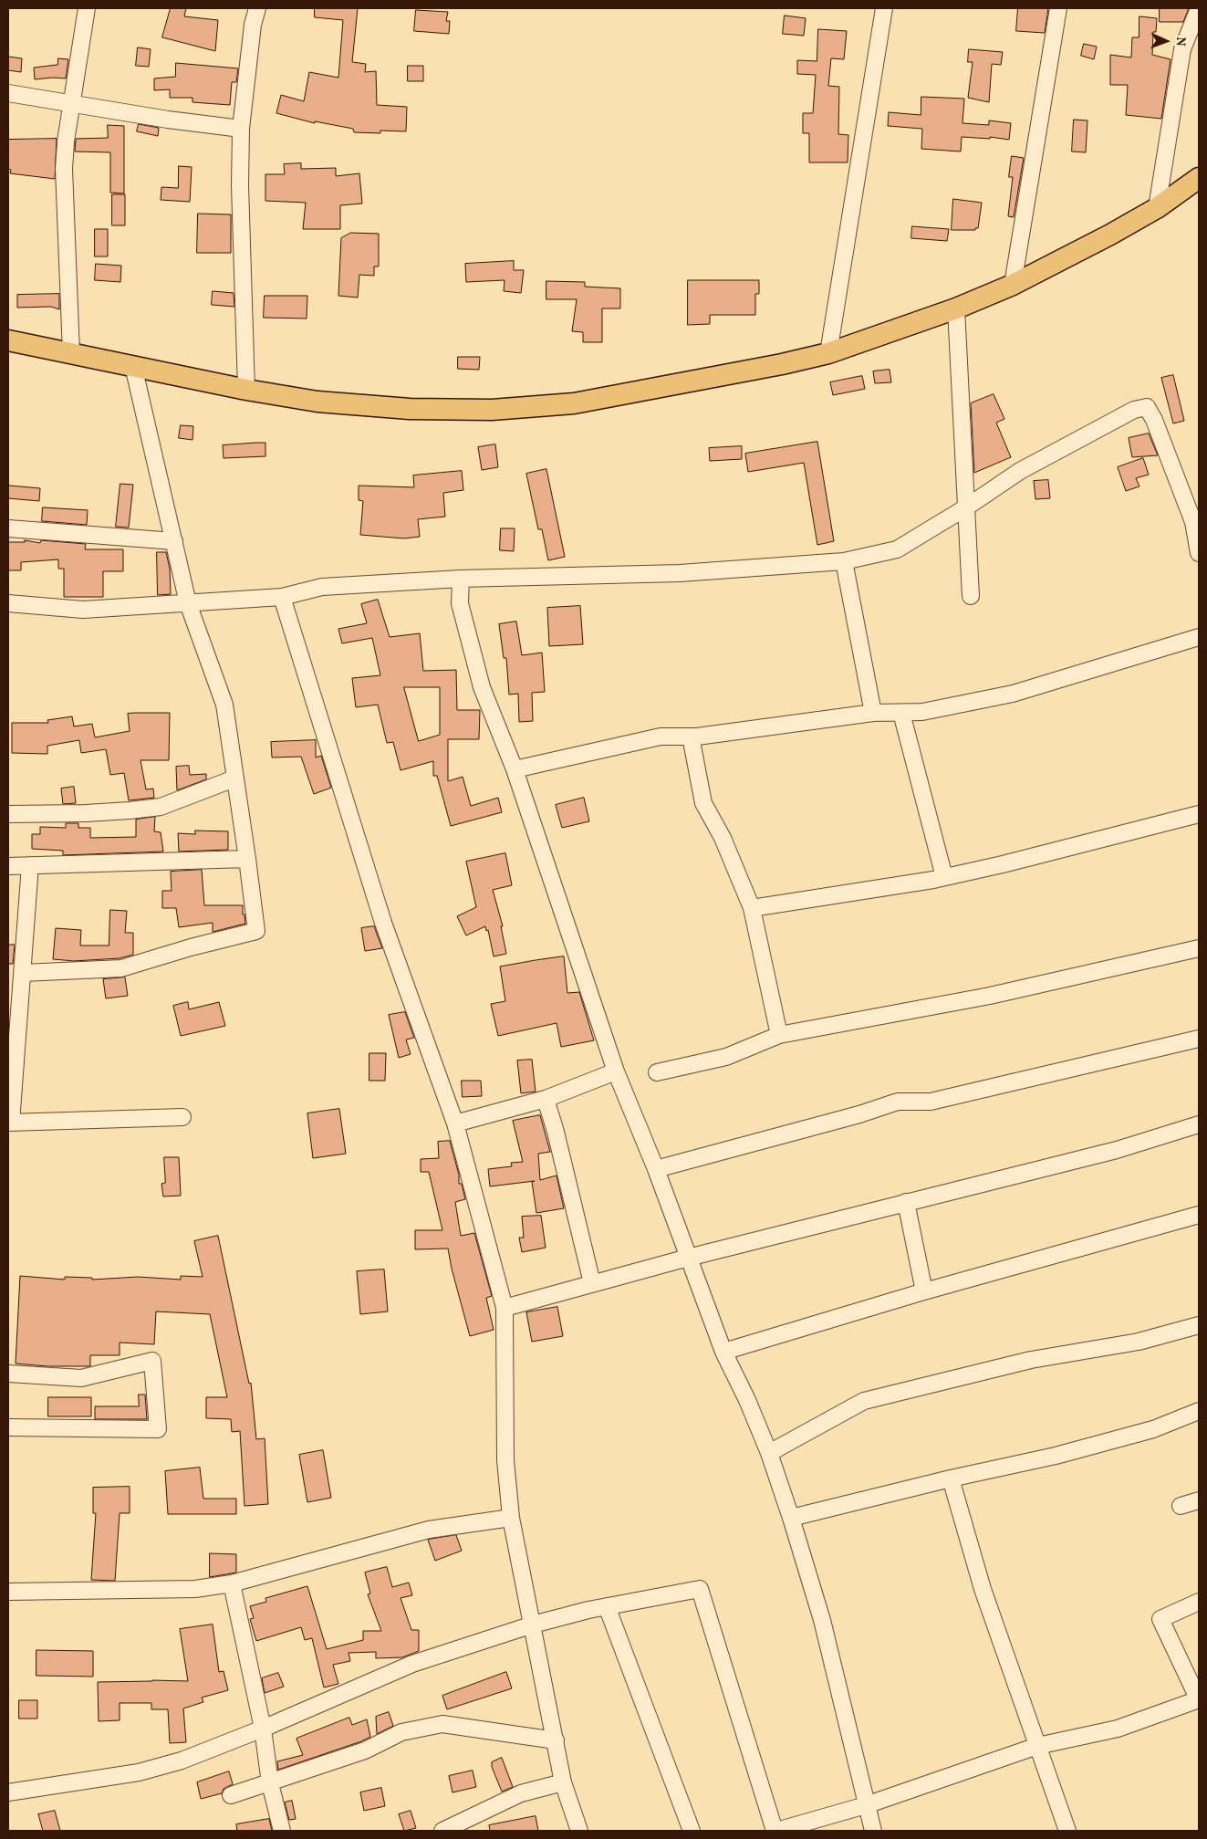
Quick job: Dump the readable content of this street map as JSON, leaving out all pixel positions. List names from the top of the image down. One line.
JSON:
{"north":"right"}
